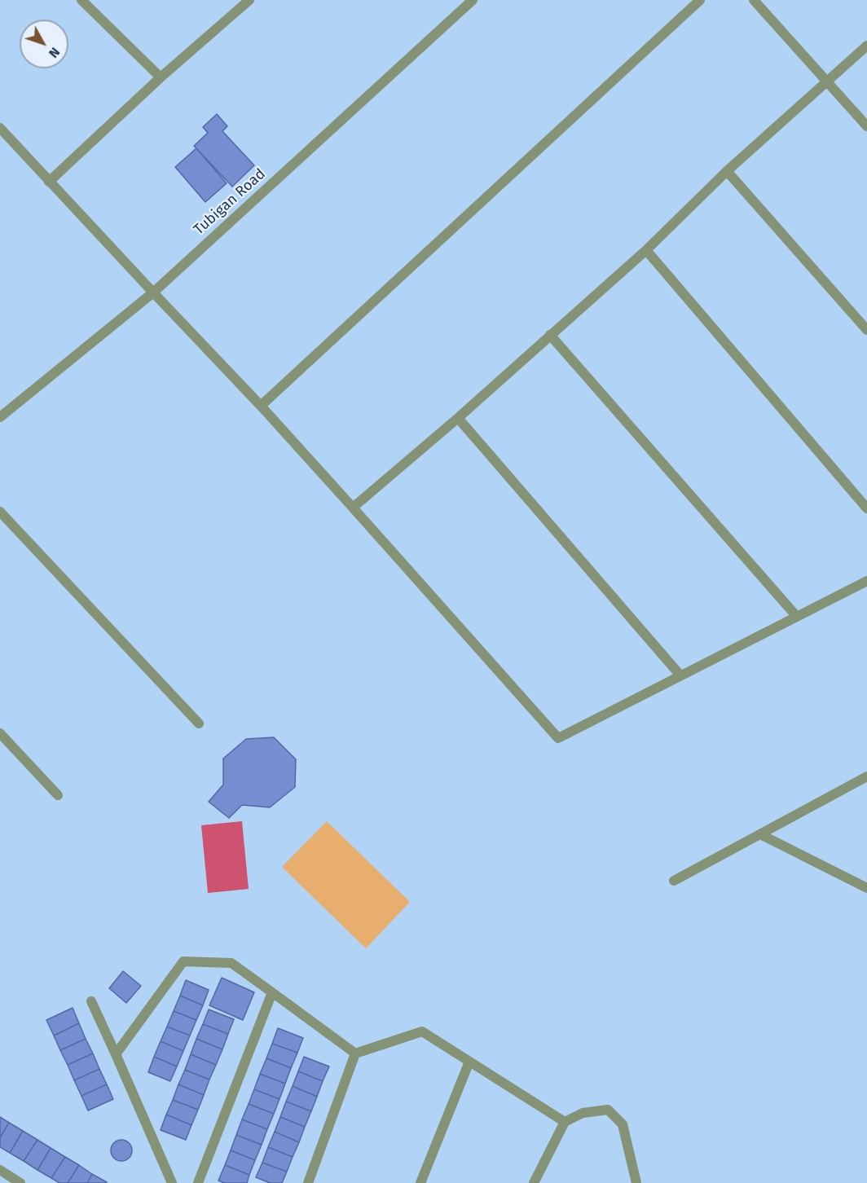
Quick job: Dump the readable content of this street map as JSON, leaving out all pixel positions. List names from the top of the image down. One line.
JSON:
{"streets":{"street":["Tubigan Road"]},"north":"bottom right"}
